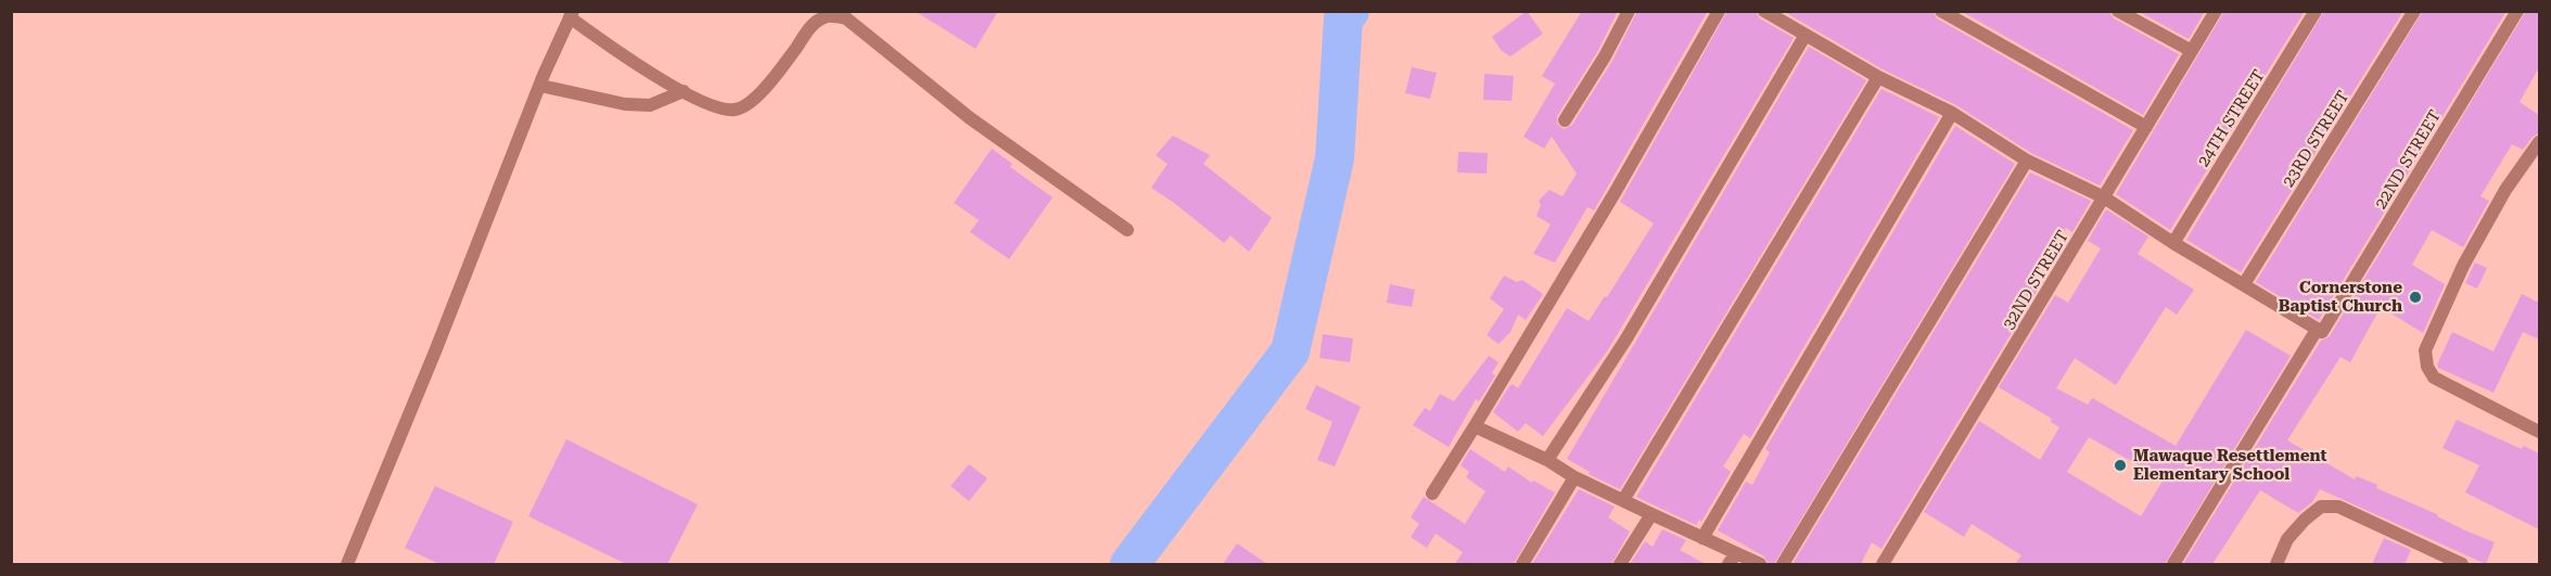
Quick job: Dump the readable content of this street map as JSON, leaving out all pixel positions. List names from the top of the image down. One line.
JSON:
{"streets":{"street":["24TH STREET","23RD STREET","22ND STREET","32ND STREET"]},"places":["Cornerstone Baptist Church","Mawaque Resettlement Elementary School"]}
